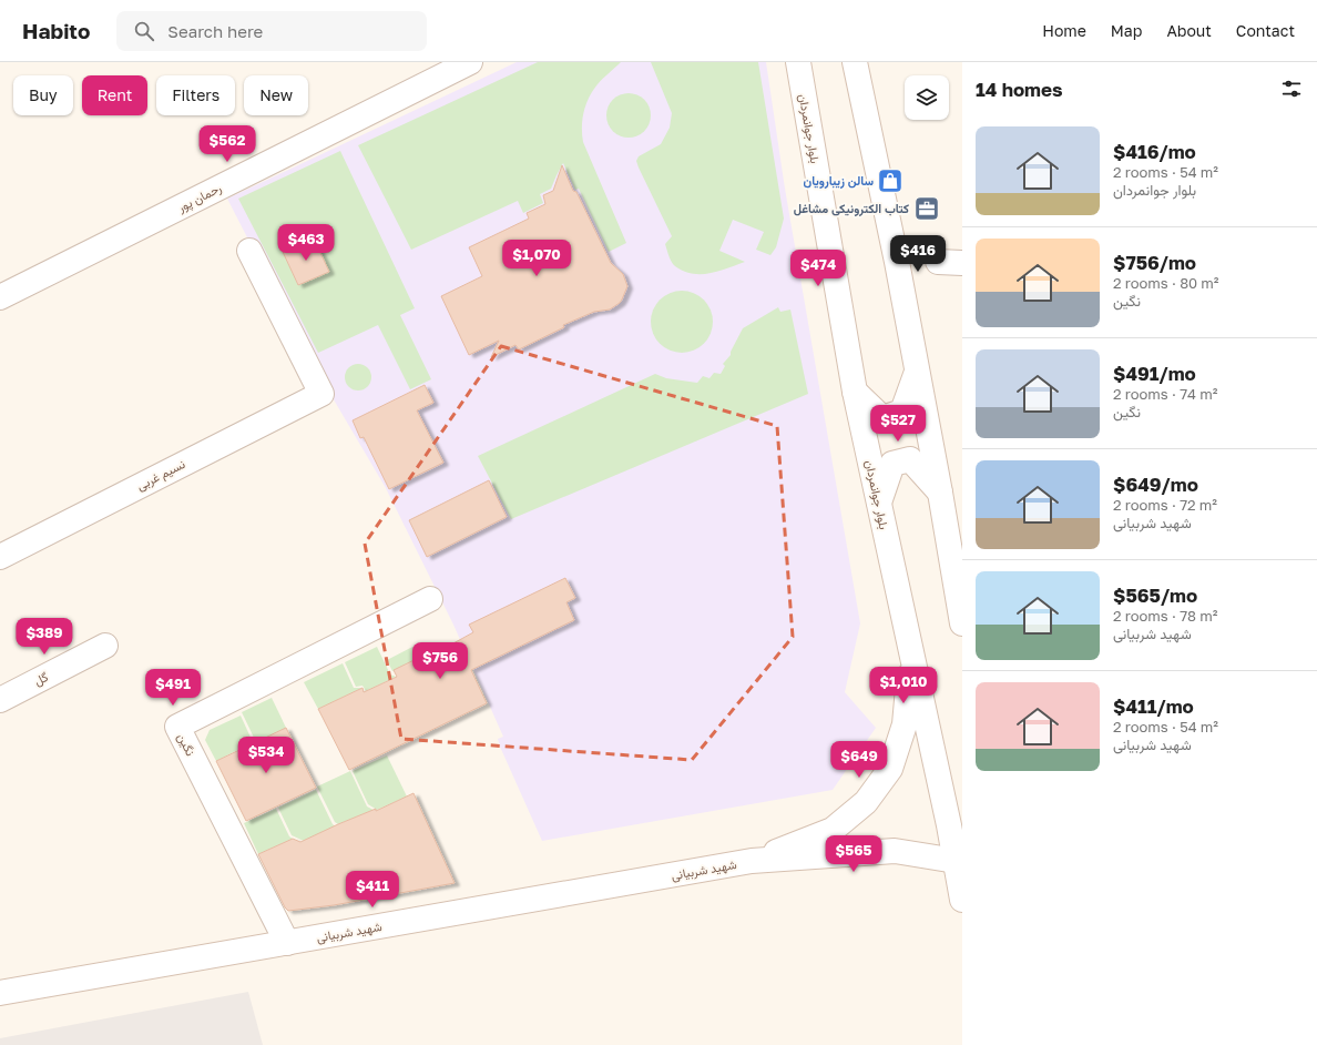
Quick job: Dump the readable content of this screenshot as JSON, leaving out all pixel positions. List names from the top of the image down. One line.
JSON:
{"streets":{"main road":["بلوار جوانمردان","رحمان پور","نسیم غربی","گل","نگین","شهید شربیانی"]},"crossings":[["بلوار جوانمردان","شهید شربیانی"],["نگین","شهید شربیانی"]],"places":{"shop":["سالن زیبارویان"],"office":["کتاب الکترونیکی مشاغل"]},"page":{"header":"Habito","search":"Search here","nav":["Home","Map","About","Contact"],"heading":"14 homes","chip":["Buy","Rent","Filters","New"],"list":[{"name":"$416/mo","note":"2 rooms · 54 m² · بلوار جوانمردان"},{"name":"$756/mo","note":"2 rooms · 80 m² · نگین"},{"name":"$491/mo","note":"2 rooms · 74 m² · نگین"},{"name":"$649/mo","note":"2 rooms · 72 m² · شهید شربیانی"},{"name":"$565/mo","note":"2 rooms · 78 m² · شهید شربیانی"},{"name":"$411/mo","note":"2 rooms · 54 m² · شهید شربیانی"}],"price":["$562","$463","$416","$1,070","$474","$527","$389","$756","$1,010","$491","$534","$649","$565","$411"]}}
